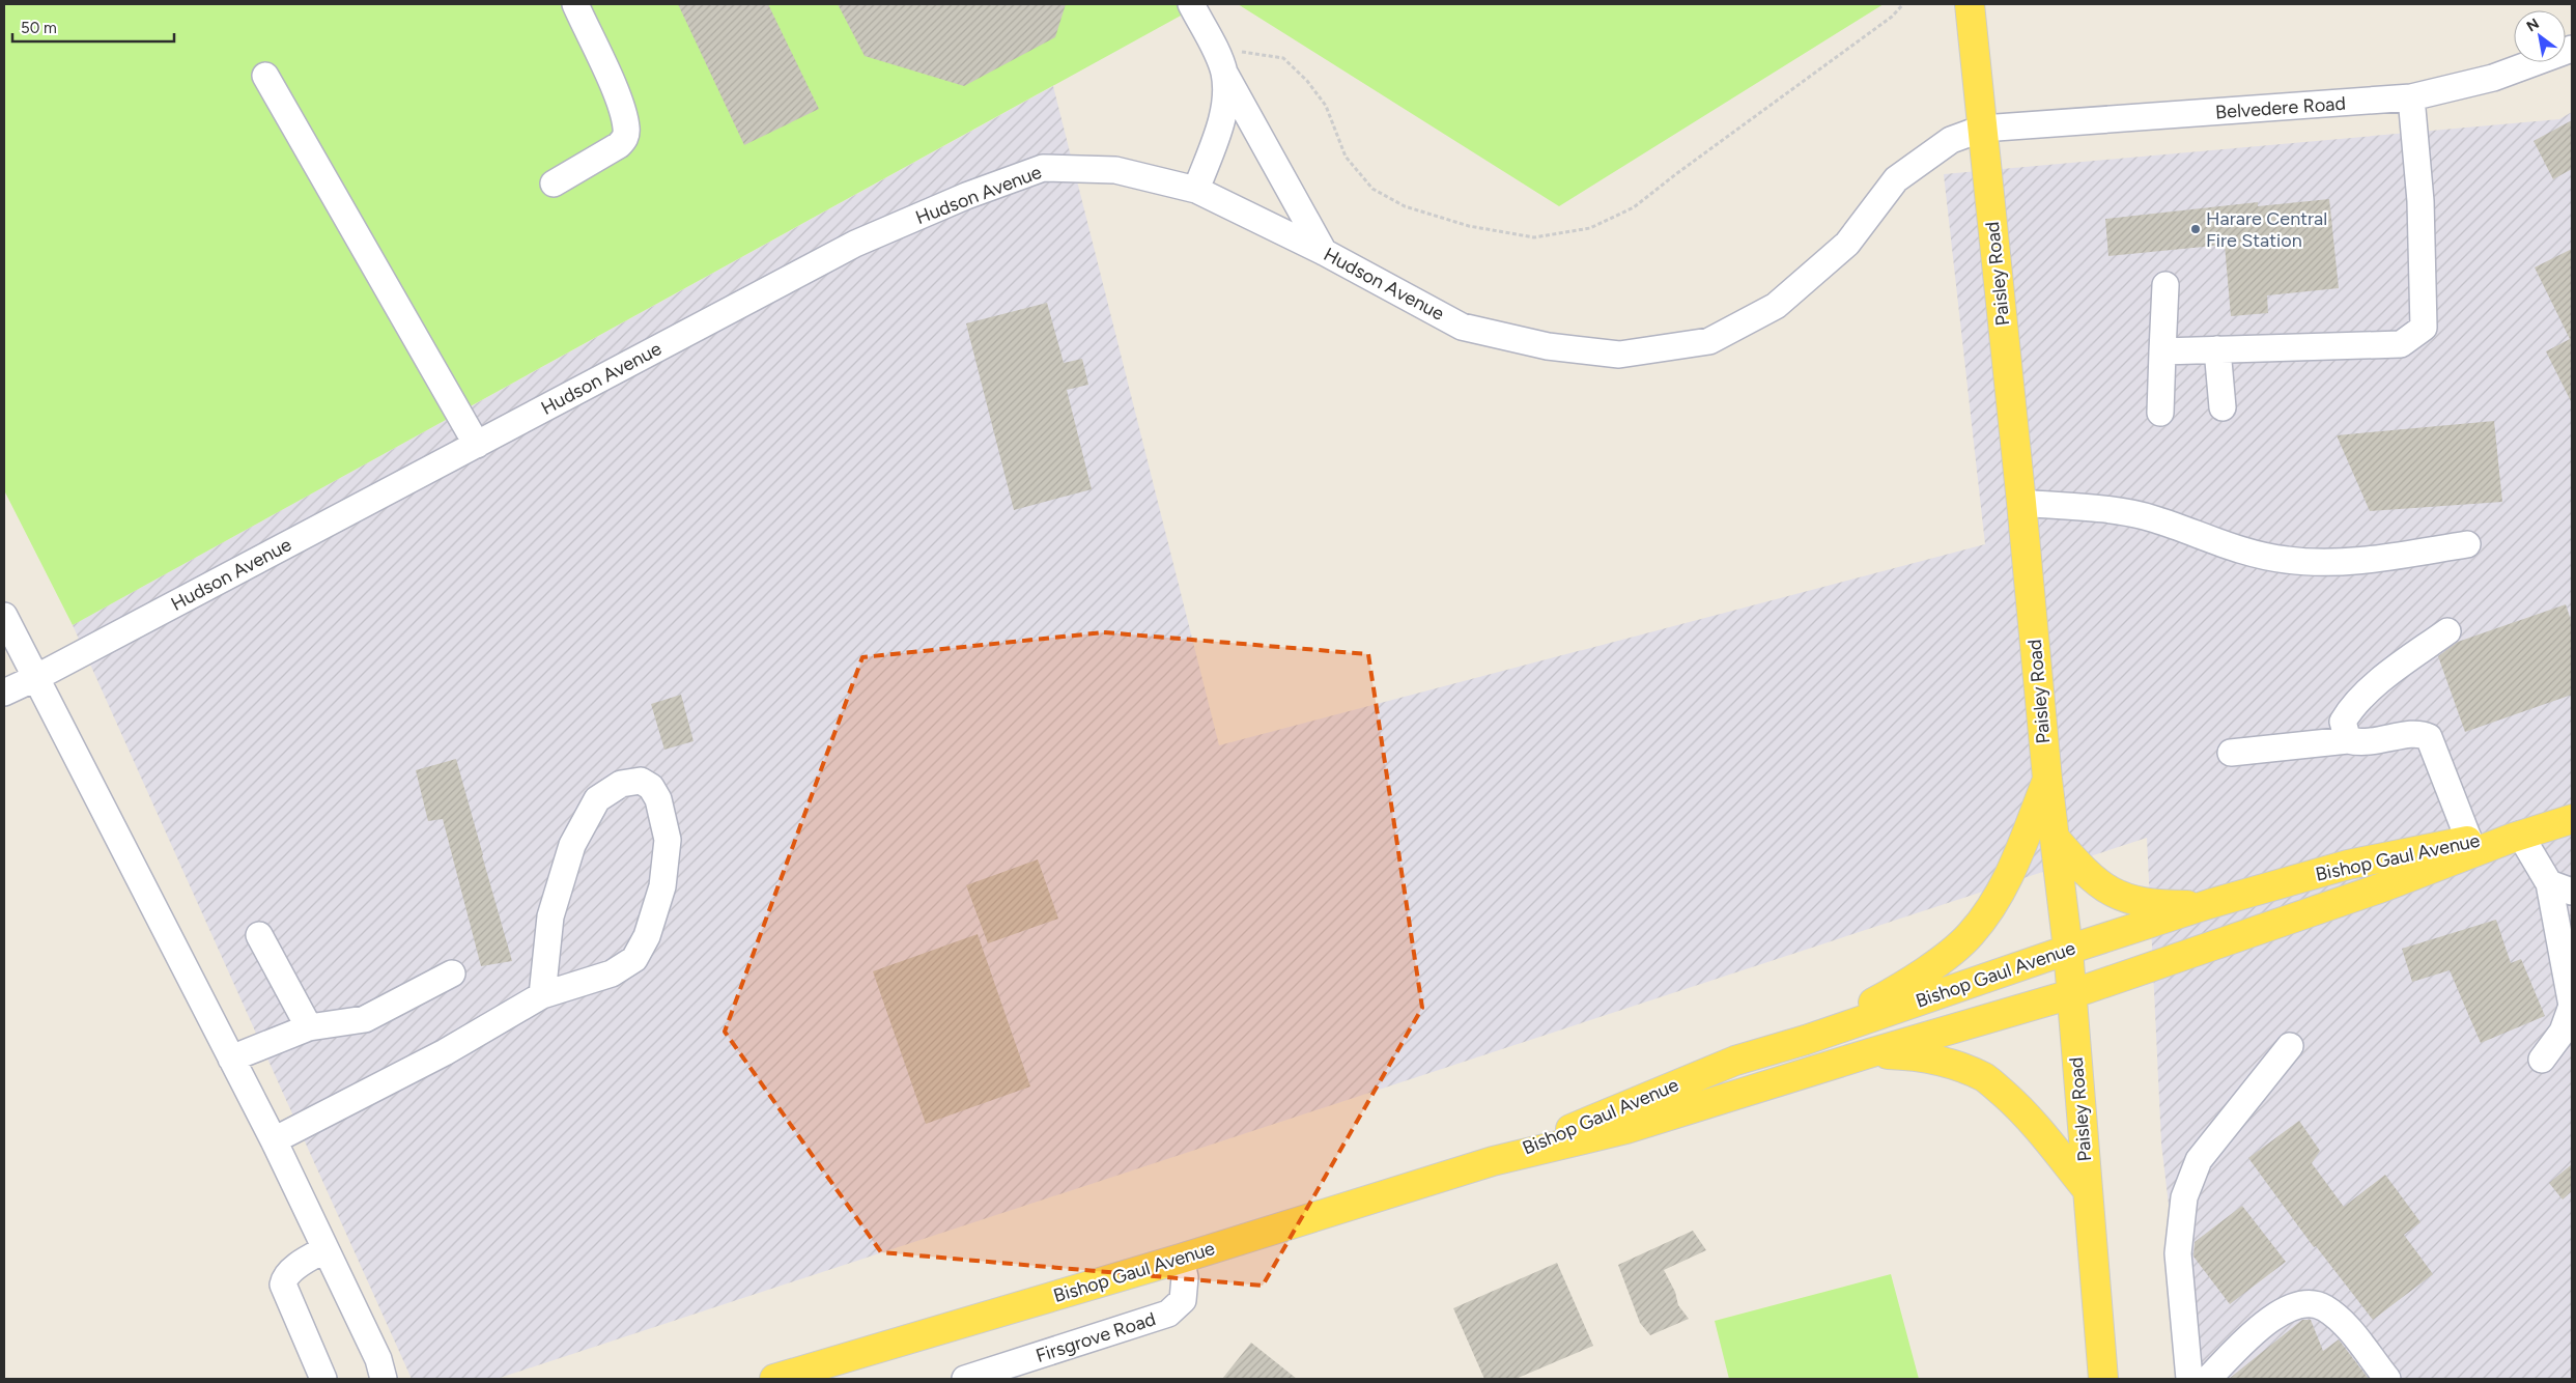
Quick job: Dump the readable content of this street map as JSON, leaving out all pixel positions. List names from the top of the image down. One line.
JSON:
{"streets":{"main road":["Paisley Road","Bishop Gaul Avenue"],"street":["Belvedere Road","Hudson Avenue","Firsgrove Road"]},"crossings":[["Belvedere Road","Hudson Avenue"],["Belvedere Road","Paisley Road"],["Hudson Avenue","Paisley Road"],["Paisley Road","Bishop Gaul Avenue"],["Bishop Gaul Avenue","Firsgrove Road"]],"places":["Harare Central Fire Station"],"scale_bar":"50 m","north":"top left"}
